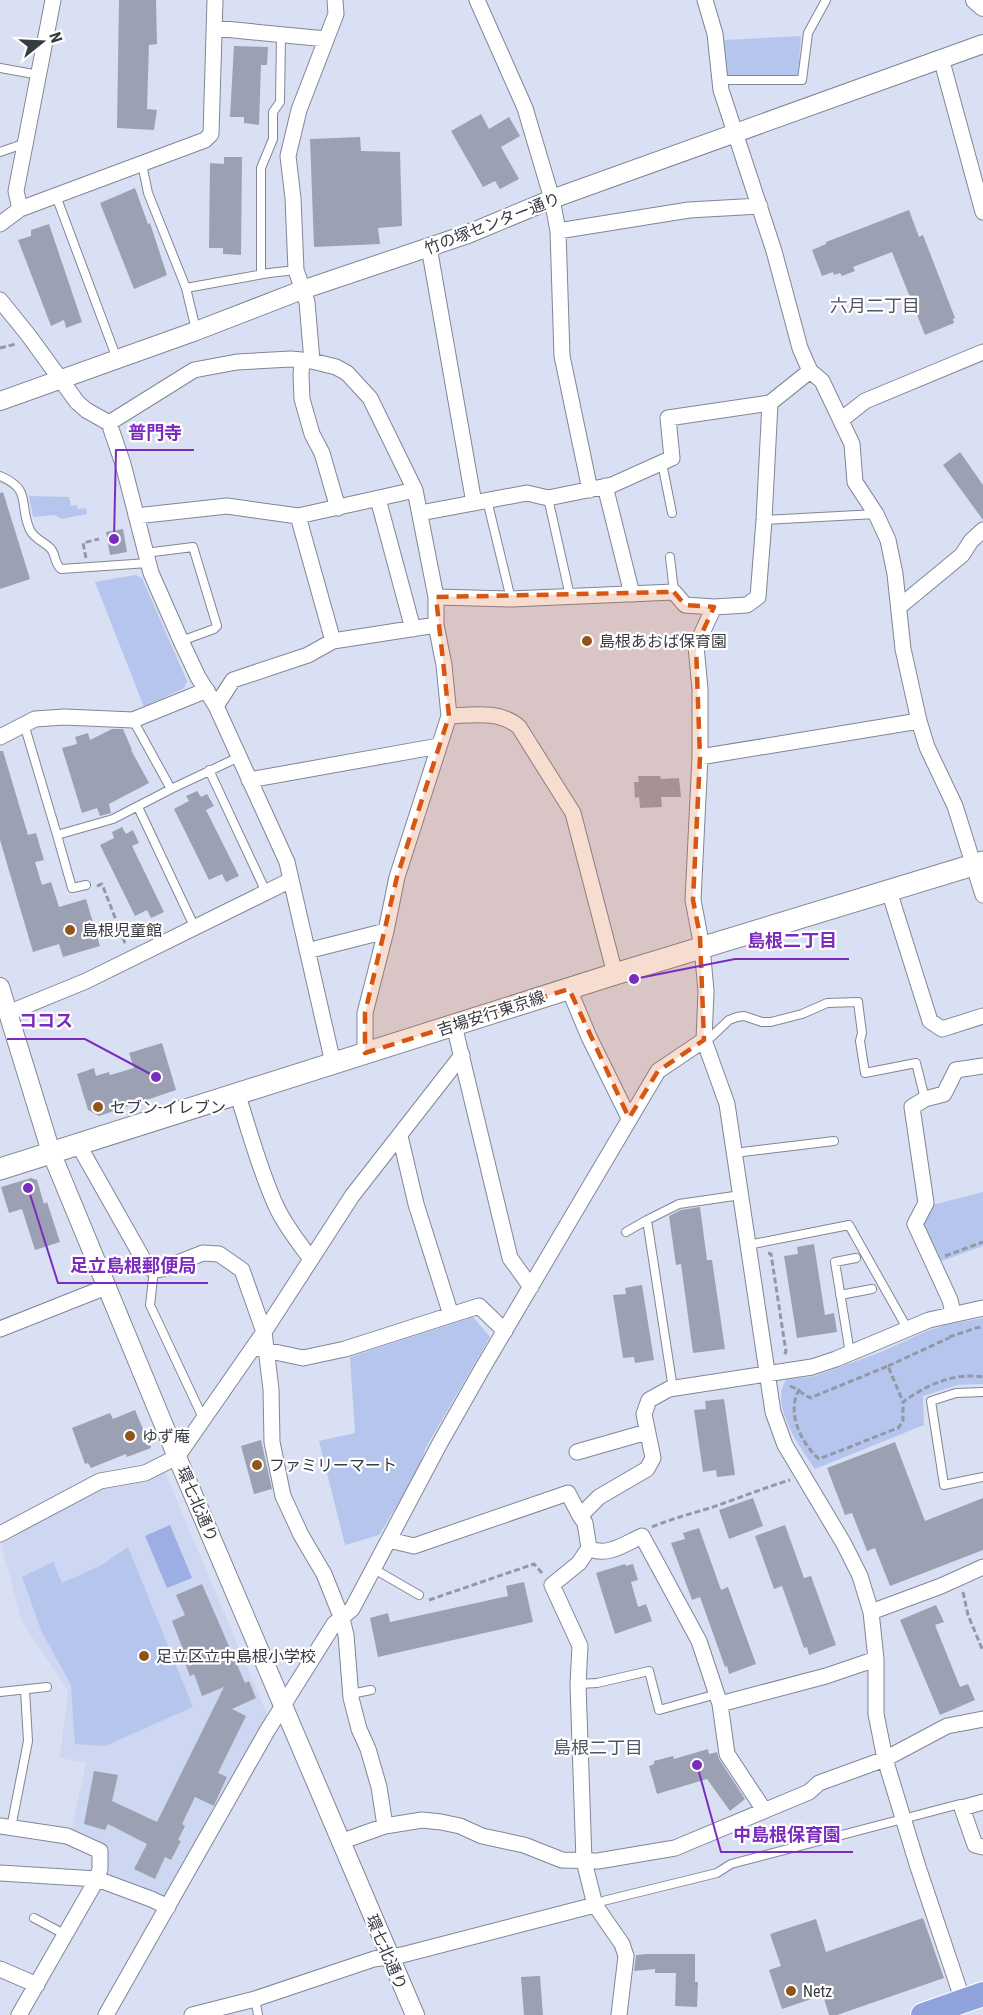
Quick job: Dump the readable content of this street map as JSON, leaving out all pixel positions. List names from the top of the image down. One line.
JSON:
{"streets":{"main road":["吉場安行東京線"],"street":["竹の塚センター通り","環七北通り"]},"crossings":[["吉場安行東京線","環七北通り"]],"districts":["六月二丁目","島根二丁目"],"places":["普門寺","島根あおば保育園","島根児童館","島根二丁目","ココス","セブン-イレブン","足立島根郵便局","ゆず庵","ファミリーマート","足立区立中島根小学校","中島根保育園","Netz"],"north":"right"}
